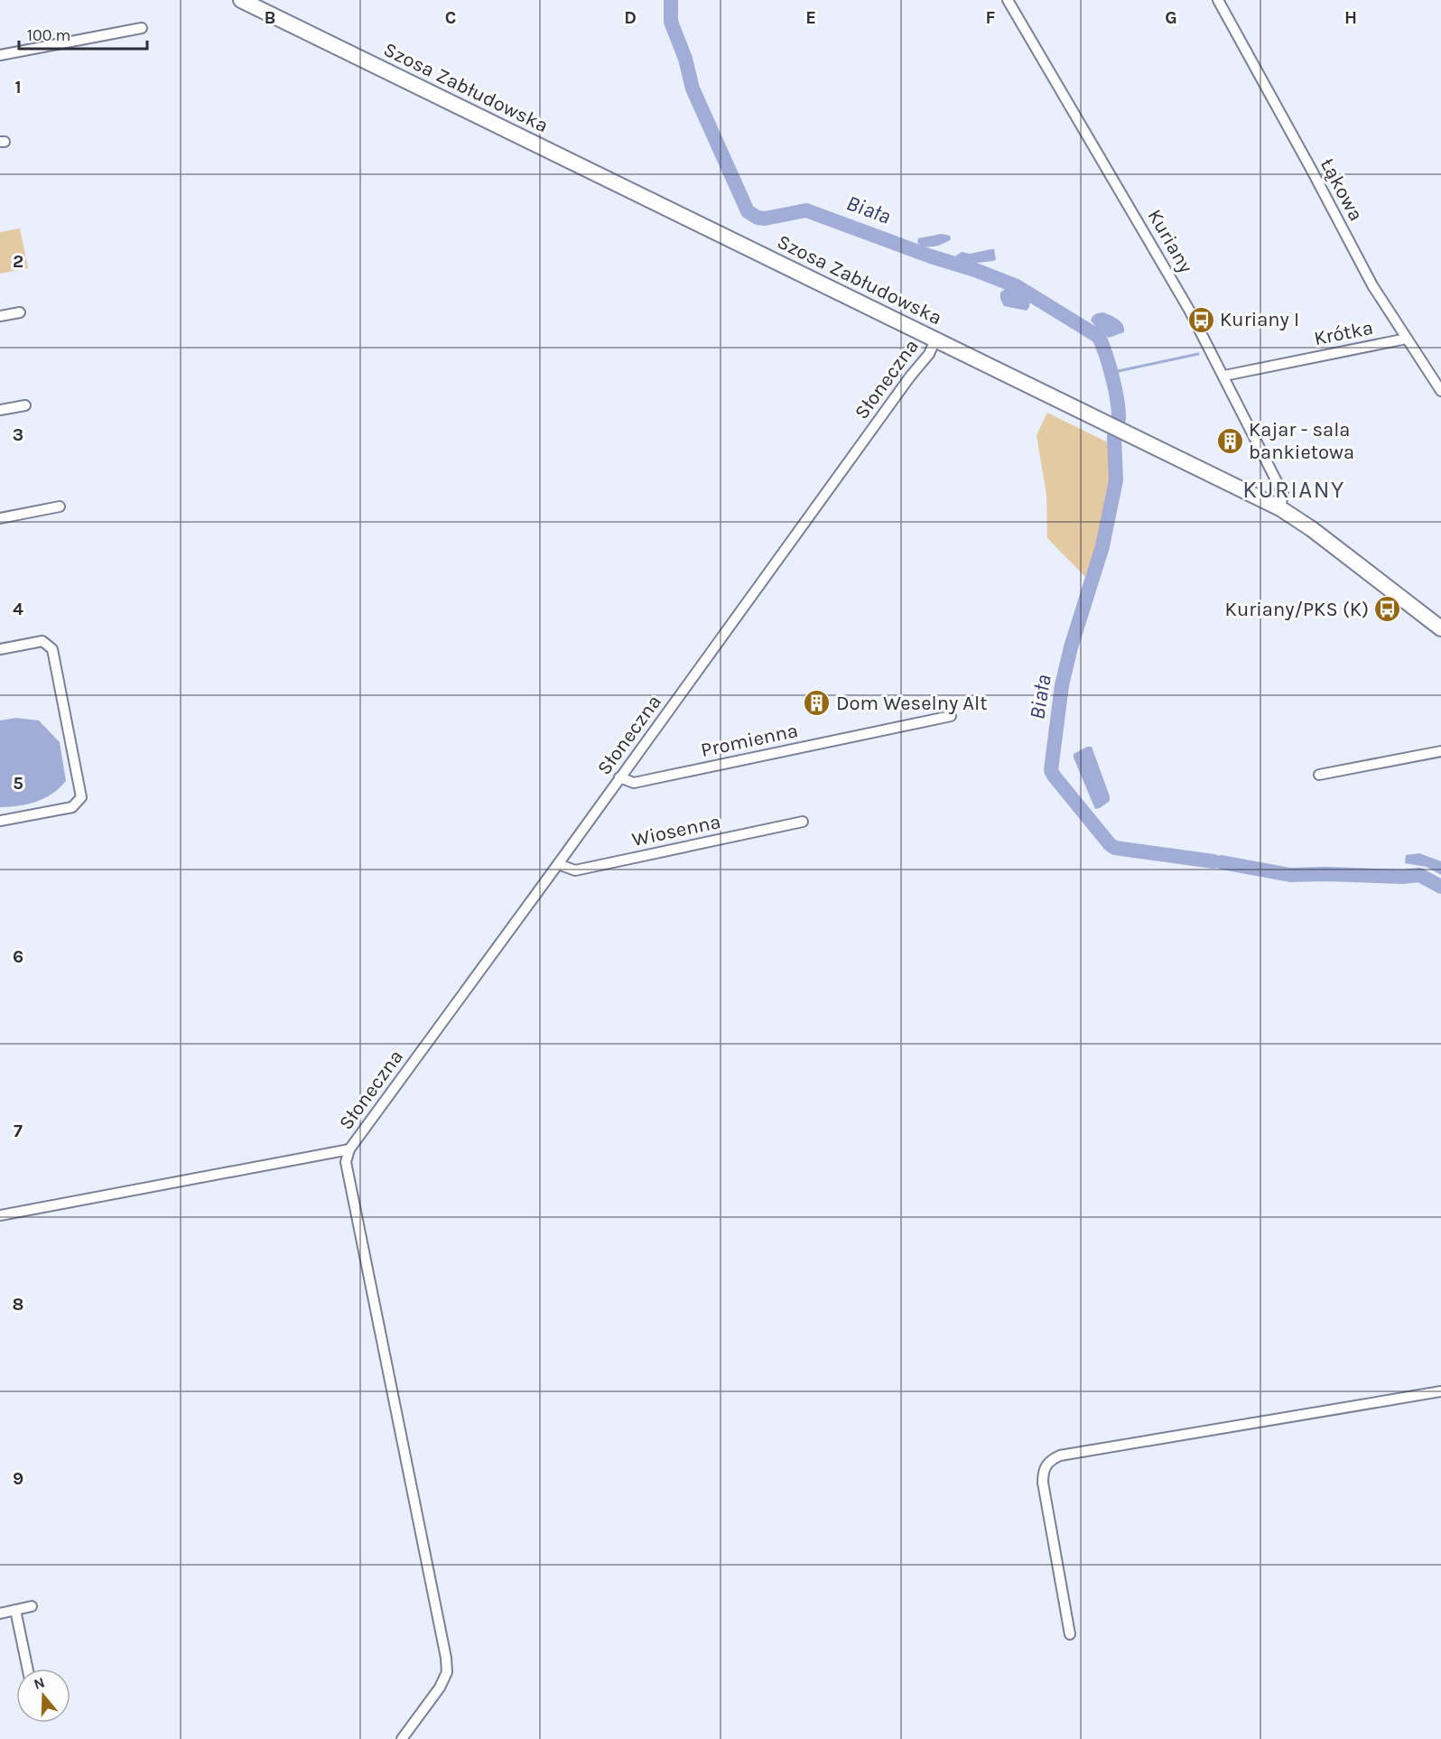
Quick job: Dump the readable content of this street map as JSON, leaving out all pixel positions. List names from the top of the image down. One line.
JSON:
{"streets":{"highway":["Szosa Zabłudowska"],"street":["Łąkowa","Kuriany","Krótka","Słoneczna","Promienna","Wiosenna"]},"crossings":[["Szosa Zabłudowska","Kuriany"],["Szosa Zabłudowska","Słoneczna"],["Łąkowa","Krótka"],["Kuriany","Krótka"],["Słoneczna","Promienna"],["Słoneczna","Wiosenna"]],"districts":["KURIANY"],"water":["Biała"],"places":{"bus stop":["Kuriany I","Kuriany/PKS (K)"],"building":["Kajar - sala bankietowa","Dom Weselny Alt"]},"scale_bar":"100 m","north":"top","grid":{"columns":["B","C","D","E","F","G","H"],"rows":["1","2","3","4","5","6","7","8","9"]}}
